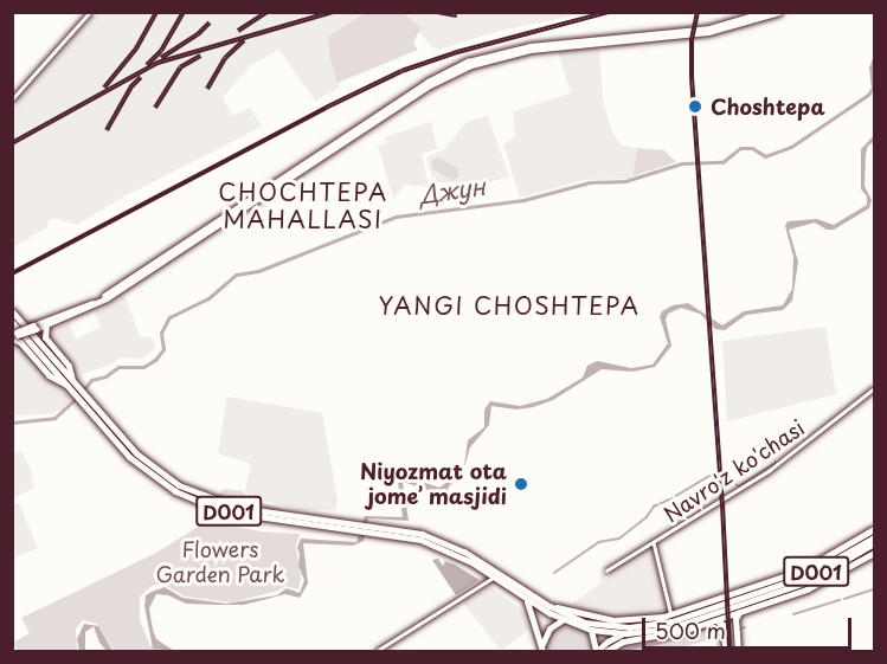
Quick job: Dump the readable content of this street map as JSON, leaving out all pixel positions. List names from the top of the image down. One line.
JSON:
{"streets":{"highway":["D001"],"street":["Navro'z ko'chasi"]},"districts":["CHOCHTEPA MAHALLASI","YANGI CHOSHTEPA"],"water":["Джун"],"parks":["Flowers Garden Park"],"places":["Choshtepa","Niyozmat ota jome’ masjidi"],"scale_bar":"500 m"}
